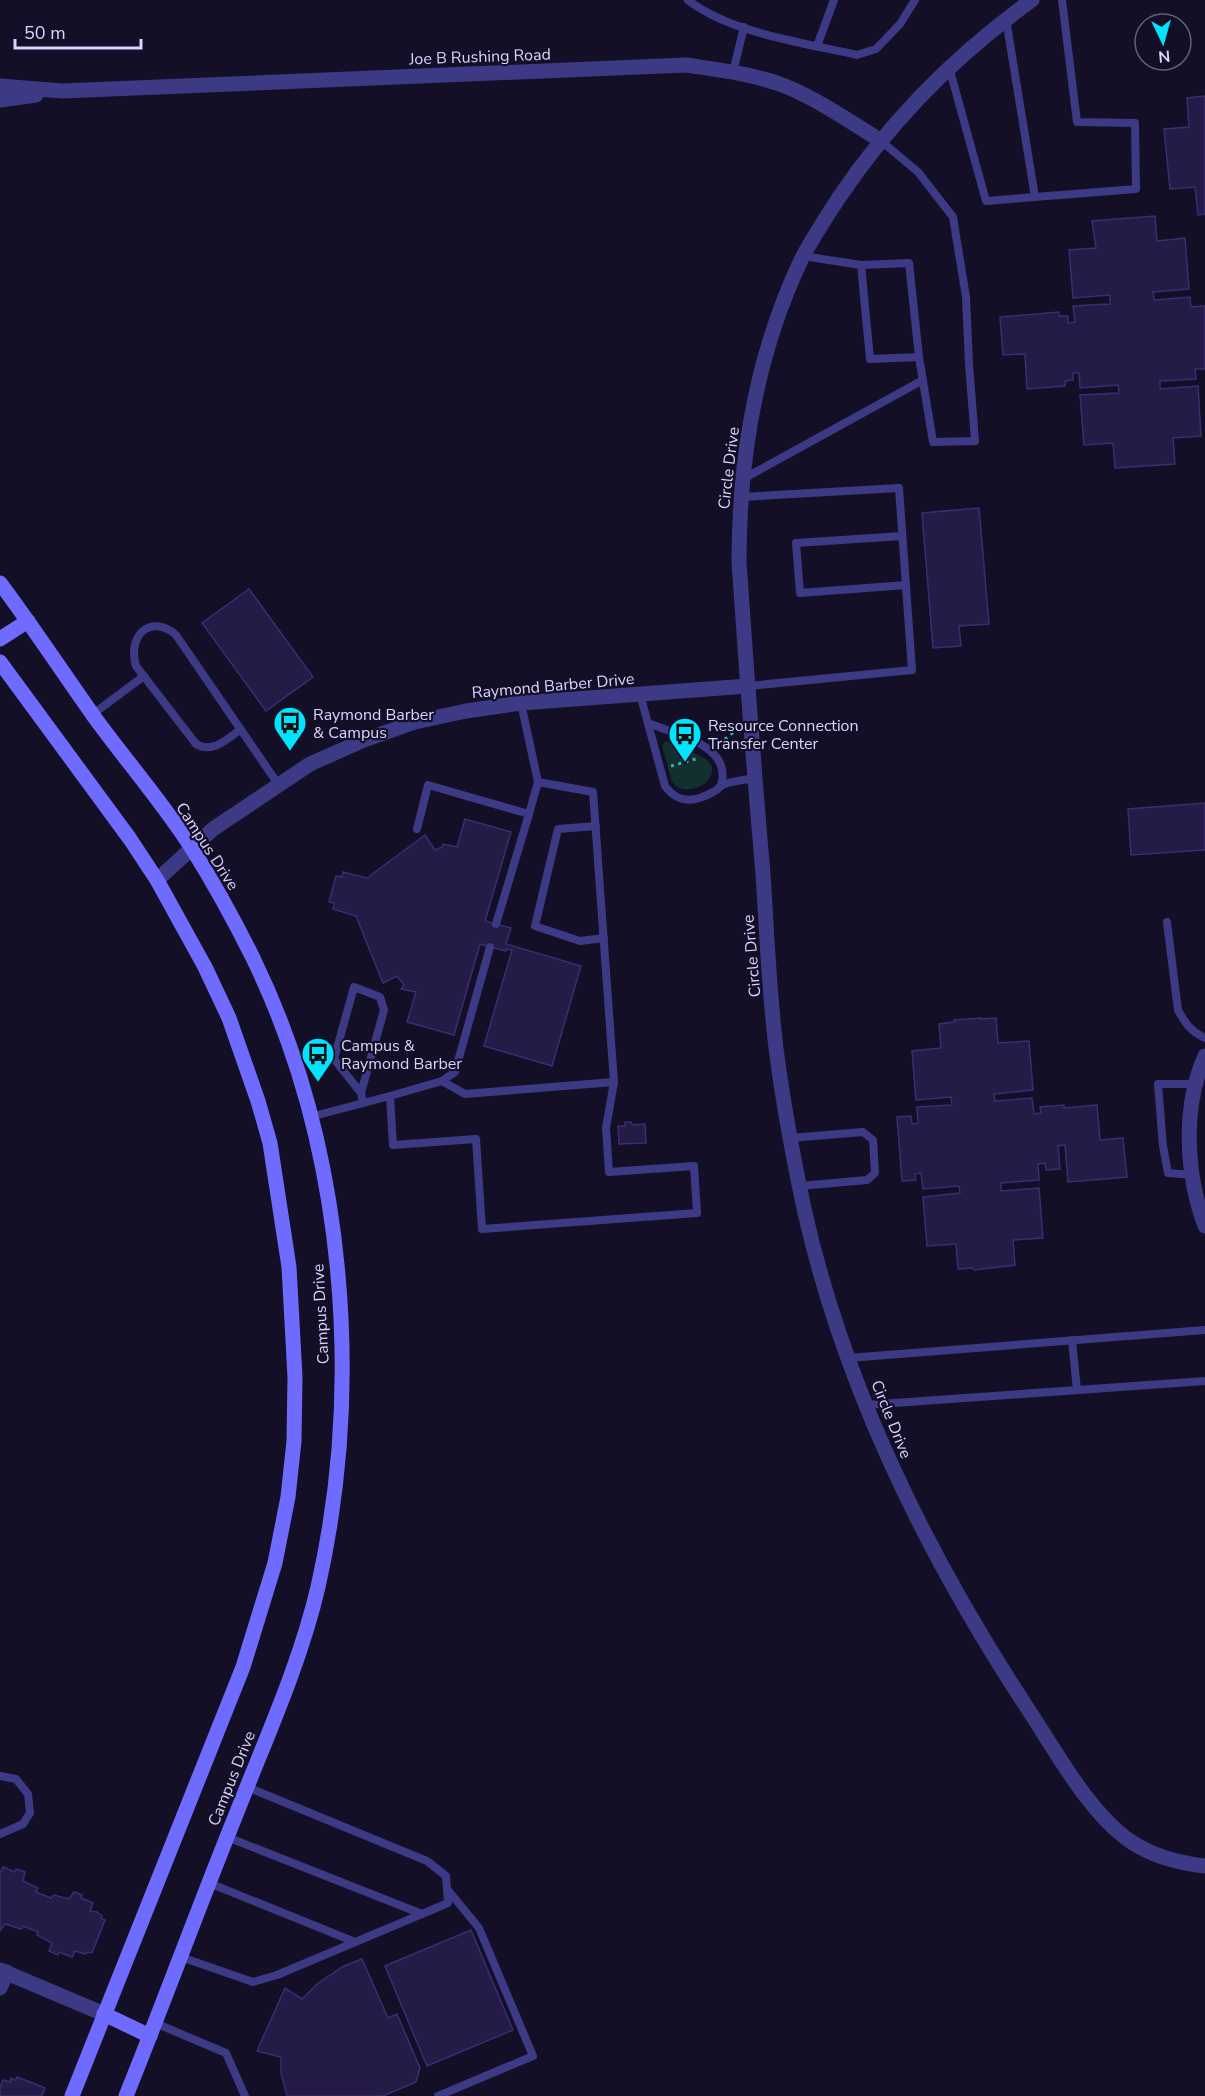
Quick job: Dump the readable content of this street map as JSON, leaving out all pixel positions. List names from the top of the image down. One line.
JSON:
{"streets":{"main road":["Campus Drive"],"street":["Joe B Rushing Road","Circle Drive","Raymond Barber Drive"]},"crossings":[["Joe B Rushing Road","Circle Drive"],["Circle Drive","Raymond Barber Drive"],["Raymond Barber Drive","Campus Drive"]],"places":{"bus stop":["Raymond Barber & Campus","Resource Connection Transfer Center","Campus & Raymond Barber"]},"scale_bar":"50 m","north":"bottom"}
